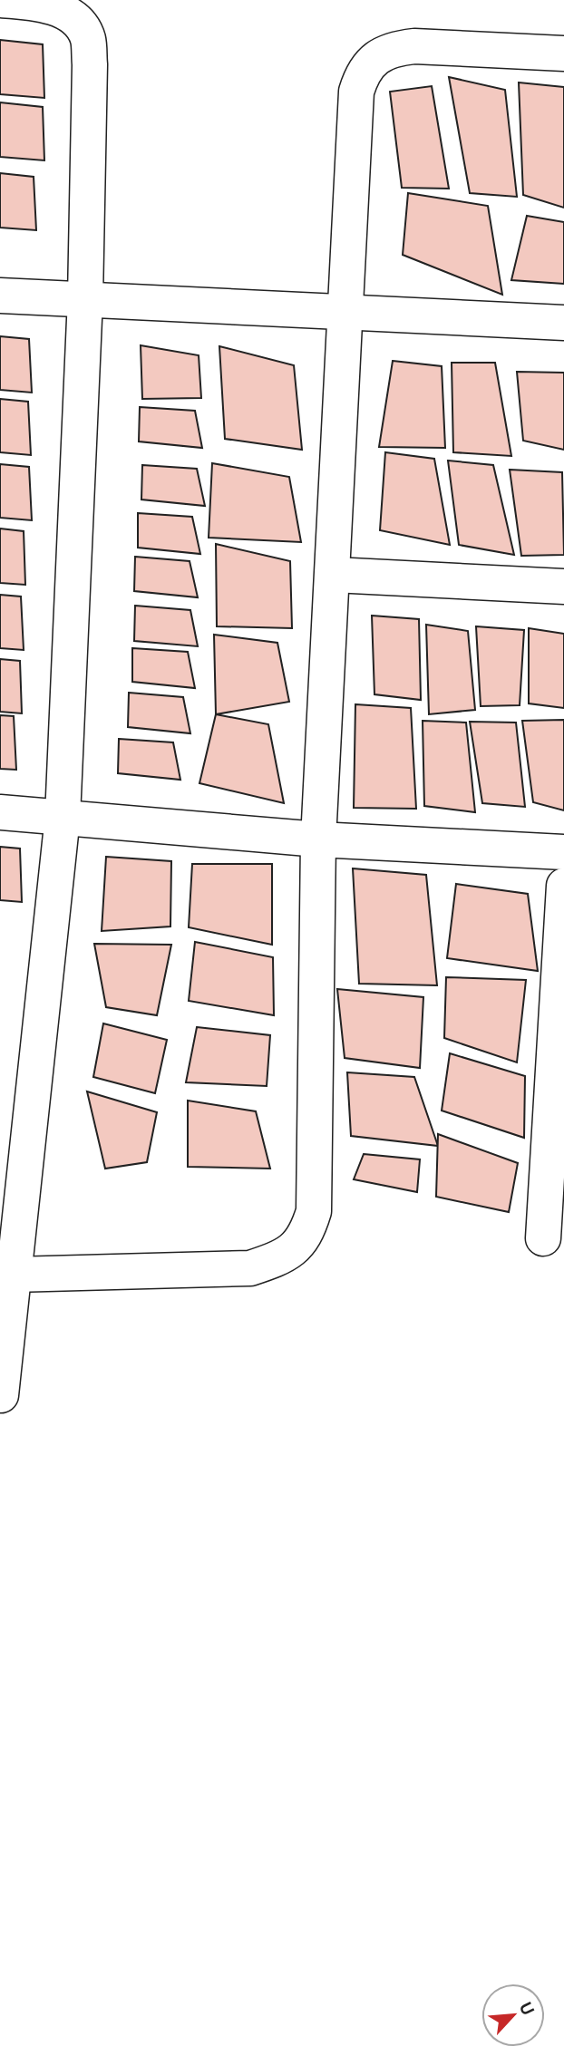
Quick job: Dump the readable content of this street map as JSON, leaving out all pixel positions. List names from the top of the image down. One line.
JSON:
{"north":"top right"}
